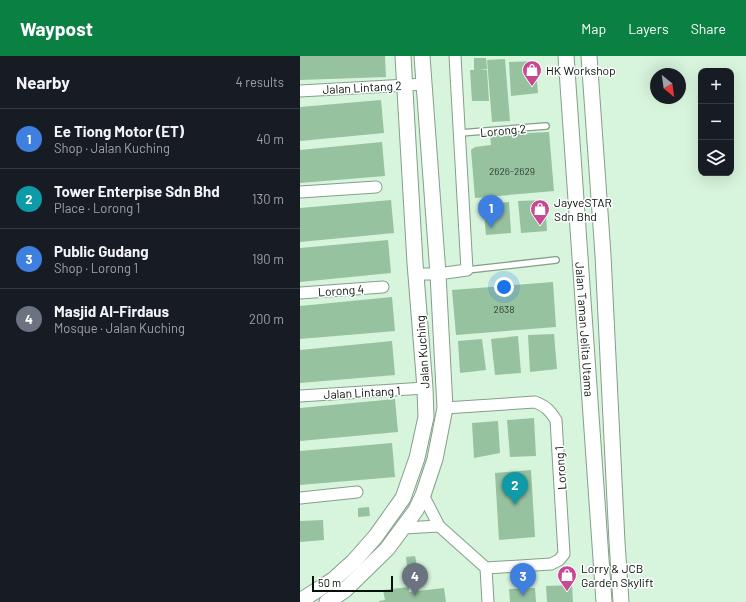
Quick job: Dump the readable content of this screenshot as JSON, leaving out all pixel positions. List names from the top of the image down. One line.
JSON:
{"streets":{"street":["Jalan Lintang 2","Lorong 4","Jalan Taman Jelita Utama","Jalan Kuching","Jalan Lintang 1","Lorong 1"],"lane":["Lorong 2"]},"crossings":[["Jalan Lintang 2","Jalan Kuching"],["Jalan Kuching","Jalan Lintang 1"],["Jalan Kuching","Lorong 1"]],"places":{"shop":["HK Workshop","JayveSTAR Sdn Bhd","Lorry & JCB Garden Skylift"]},"house_numbers":["2626-2629","2638"],"scale_bar":"50 m","north":"bottom right","page":{"header":"Waypost","nav":["Map","Layers","Share"],"heading":["Nearby","4 results"],"map_buttons":["+","−"],"list":[{"mark":"1","name":"Ee Tiong Motor (ET)","note":"Shop · Jalan Kuching","value":"40 m"},{"mark":"2","name":"Tower Enterpise Sdn Bhd","note":"Place · Lorong 1","value":"130 m"},{"mark":"3","name":"Public Gudang","note":"Shop · Lorong 1","value":"190 m"},{"mark":"4","name":"Masjid Al-Firdaus","note":"Mosque · Jalan Kuching","value":"200 m"}],"pins":["1","2","3","4"],"scale":"50 m"}}
